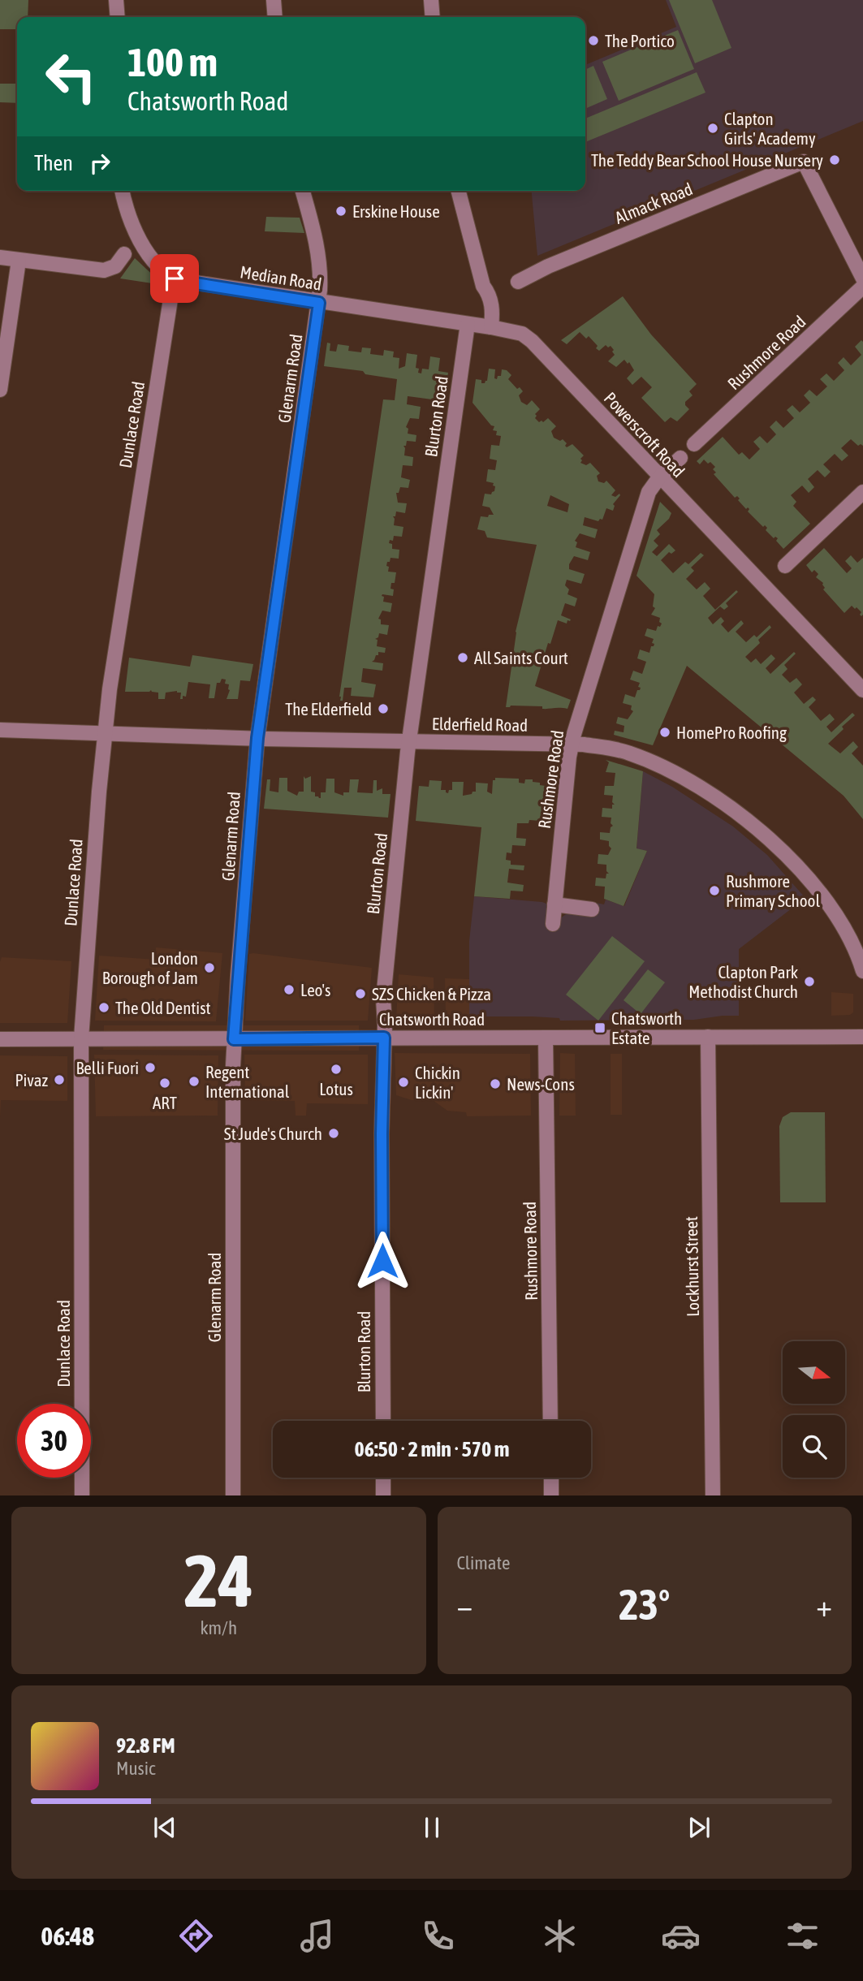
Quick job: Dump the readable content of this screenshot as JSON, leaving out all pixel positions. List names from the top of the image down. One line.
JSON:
{"streets":{"street":["Almack Road","Median Road","Rushmore Road","Glenarm Road","Blurton Road","Dunlace Road","Powerscroft Road","Elderfield Road","Chatsworth Road","Lockhurst Street"]},"crossings":[["Median Road","Glenarm Road"],["Median Road","Blurton Road"],["Median Road","Dunlace Road"],["Median Road","Powerscroft Road"],["Rushmore Road","Powerscroft Road"],["Rushmore Road","Elderfield Road"],["Rushmore Road","Chatsworth Road"],["Glenarm Road","Elderfield Road"],["Glenarm Road","Chatsworth Road"],["Blurton Road","Elderfield Road"],["Blurton Road","Chatsworth Road"],["Dunlace Road","Elderfield Road"],["Dunlace Road","Chatsworth Road"],["Chatsworth Road","Lockhurst Street"]],"places":{"other":["The Portico","Clapton Girls' Academy","The Teddy Bear School House Nursery","Erskine House","All Saints Court","The Elderfield","HomePro Roofing","Rushmore Primary School","London Borough of Jam","Clapton Park Methodist Church","Leo's","SZS Chicken & Pizza","The Old Dentist","Belli Fuori","Lotus","Pivaz","Regent International","Chickin Lickin'","ART","News-Cons","St Jude's Church"],"transit":["Chatsworth Estate"]},"north":"right","page":{"turn":["100 m","Chatsworth Road"],"then":"Then","limit":"30","trip":"06:50 · 2 min · 570 m","tile":[["24","km/h"],"Climate"],"heat":["−","23°","+"],"song":["92.8 FM","Music"],"tabs":"06:48"}}
